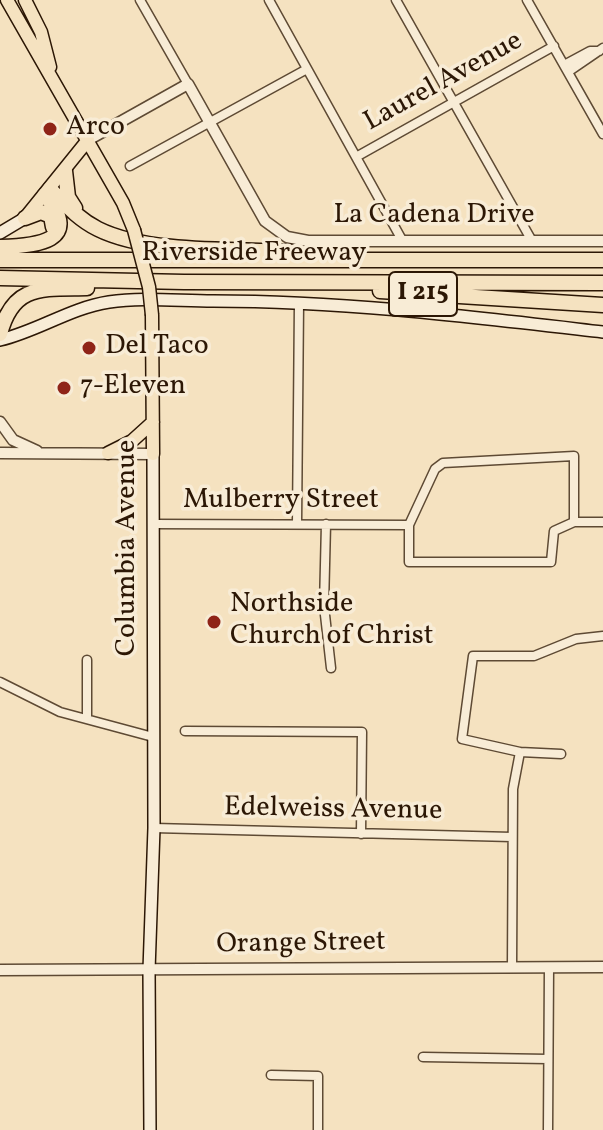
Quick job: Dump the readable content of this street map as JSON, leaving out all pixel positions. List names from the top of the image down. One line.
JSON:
{"streets":{"highway":["Riverside Freeway","I 215"],"main road":["Columbia Avenue"],"street":["Laurel Avenue","La Cadena Drive","Mulberry Street","Edelweiss Avenue","Orange Street"]},"crossings":[["Riverside Freeway","I 215"],["Mulberry Street","Columbia Avenue"],["Columbia Avenue","Edelweiss Avenue"],["Columbia Avenue","Orange Street"]],"places":["Arco","Del Taco","7-Eleven","Northside Church of Christ"]}
